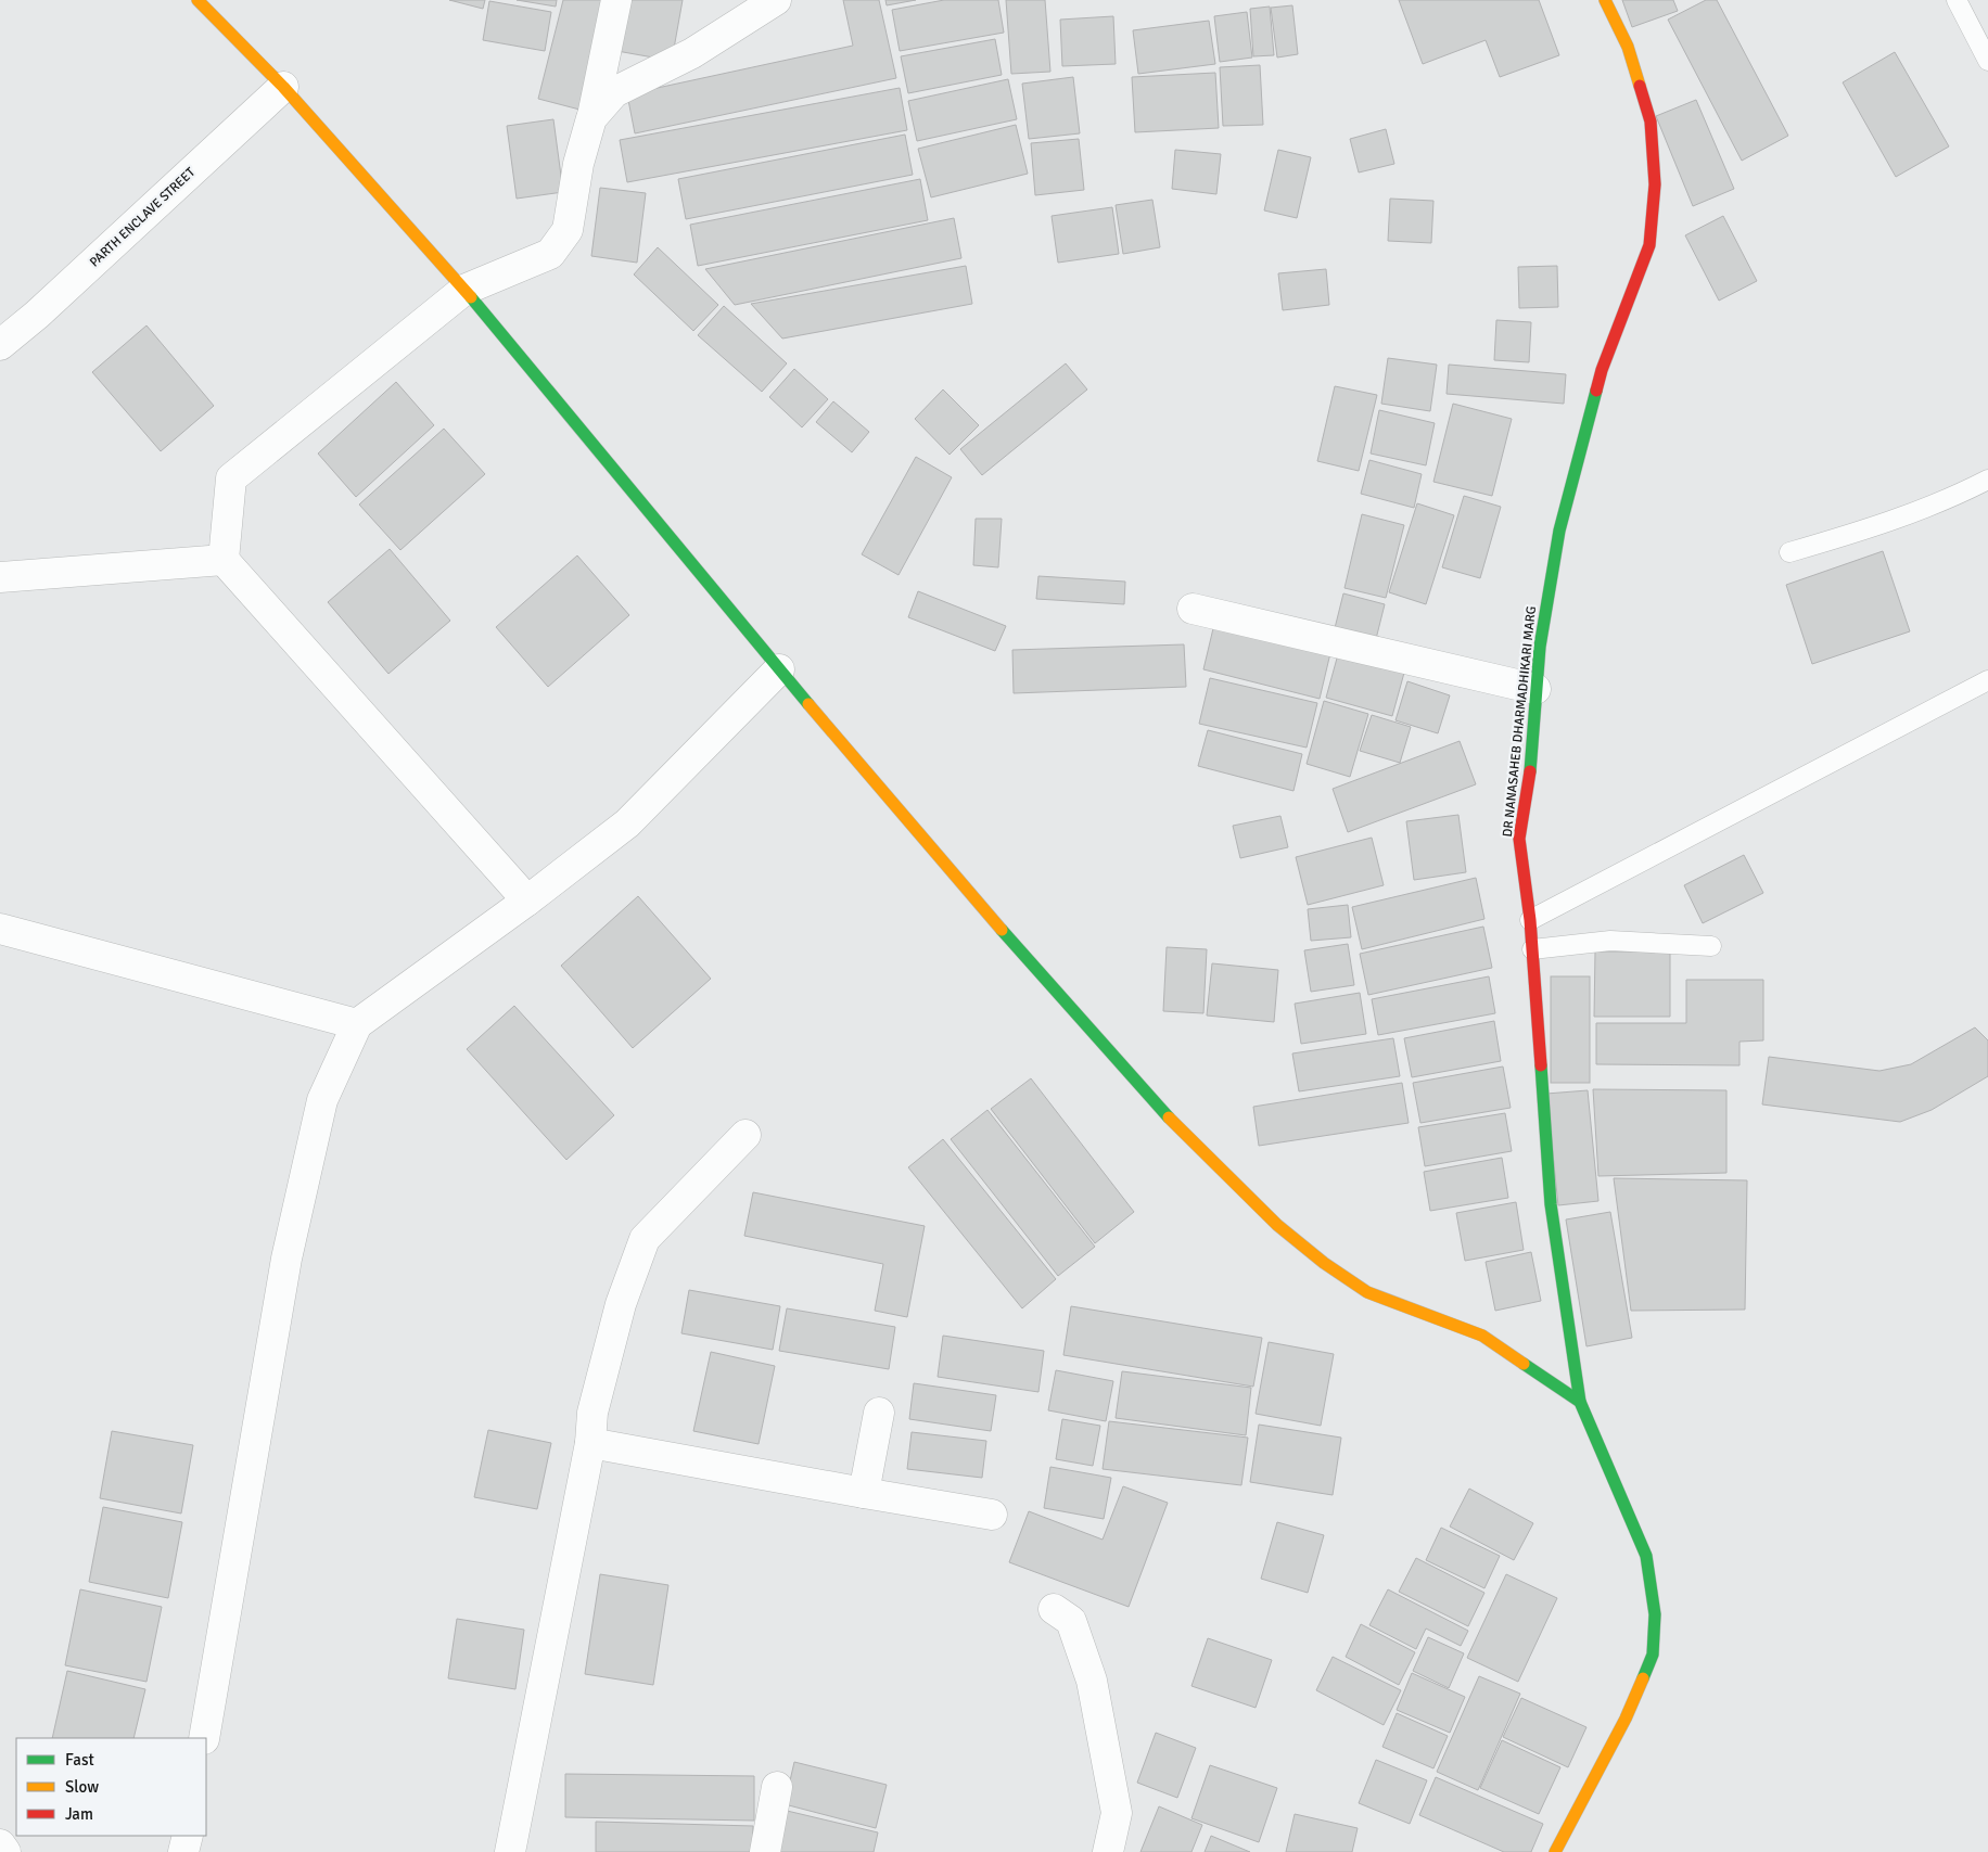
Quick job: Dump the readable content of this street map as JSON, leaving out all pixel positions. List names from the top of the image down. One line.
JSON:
{"streets":{"street":["PARTH ENCLAVE STREET","DR NANASAHEB DHARMADHIKARI MARG"]},"legend":["Fast","Slow","Jam"]}
